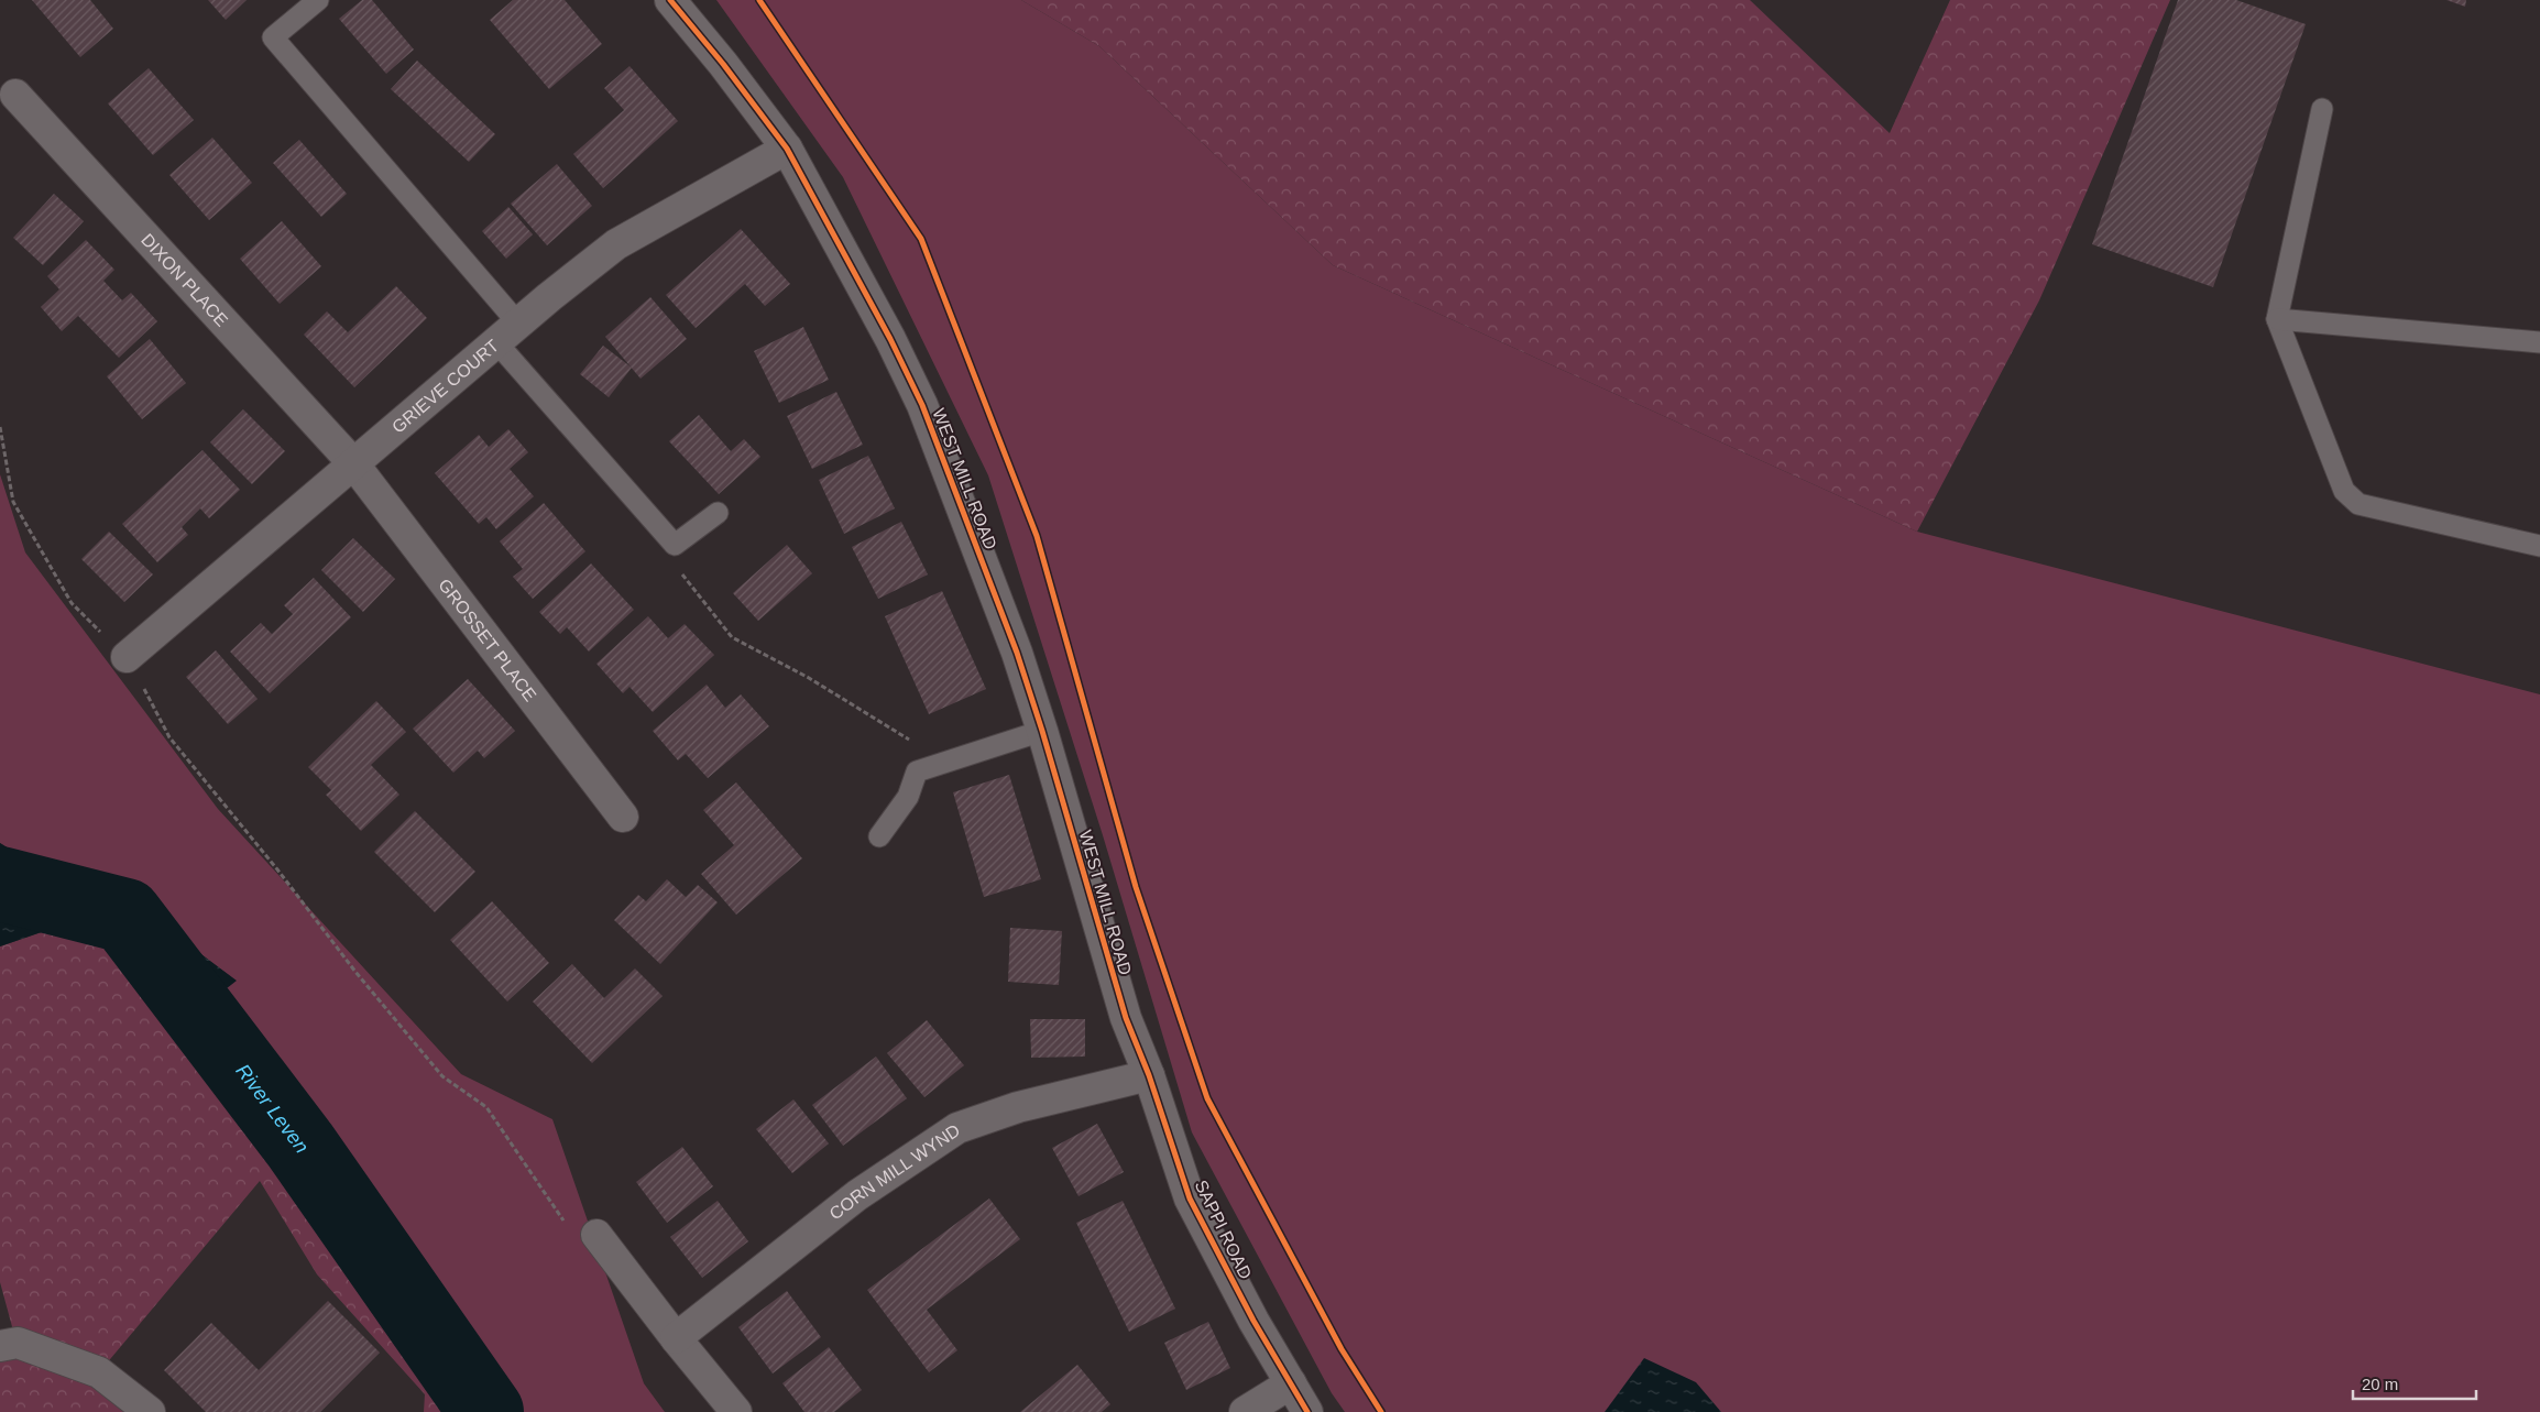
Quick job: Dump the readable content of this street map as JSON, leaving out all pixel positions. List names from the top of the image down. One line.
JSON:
{"streets":{"street":["DIXON PLACE","GRIEVE COURT","WEST MILL ROAD","GROSSET PLACE","CORN MILL WYND","SAPPI ROAD"]},"crossings":[["DIXON PLACE","GRIEVE COURT"],["DIXON PLACE","GROSSET PLACE"],["GRIEVE COURT","WEST MILL ROAD"],["GRIEVE COURT","GROSSET PLACE"],["WEST MILL ROAD","SAPPI ROAD"],["CORN MILL WYND","SAPPI ROAD"]],"water":["River Leven"],"scale_bar":"20 m"}
